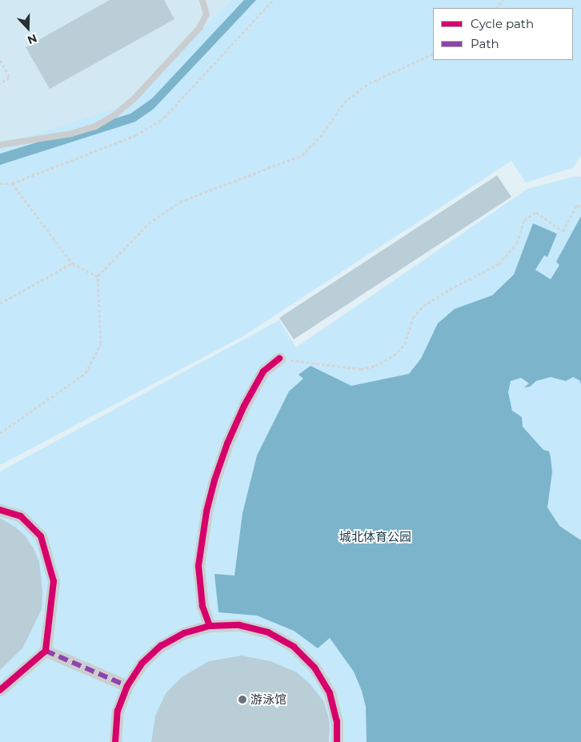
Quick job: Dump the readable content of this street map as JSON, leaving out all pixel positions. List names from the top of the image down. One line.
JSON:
{"parks":["城北体育公园"],"places":["游泳馆"],"legend":["Cycle path","Path"],"north":"bottom"}
